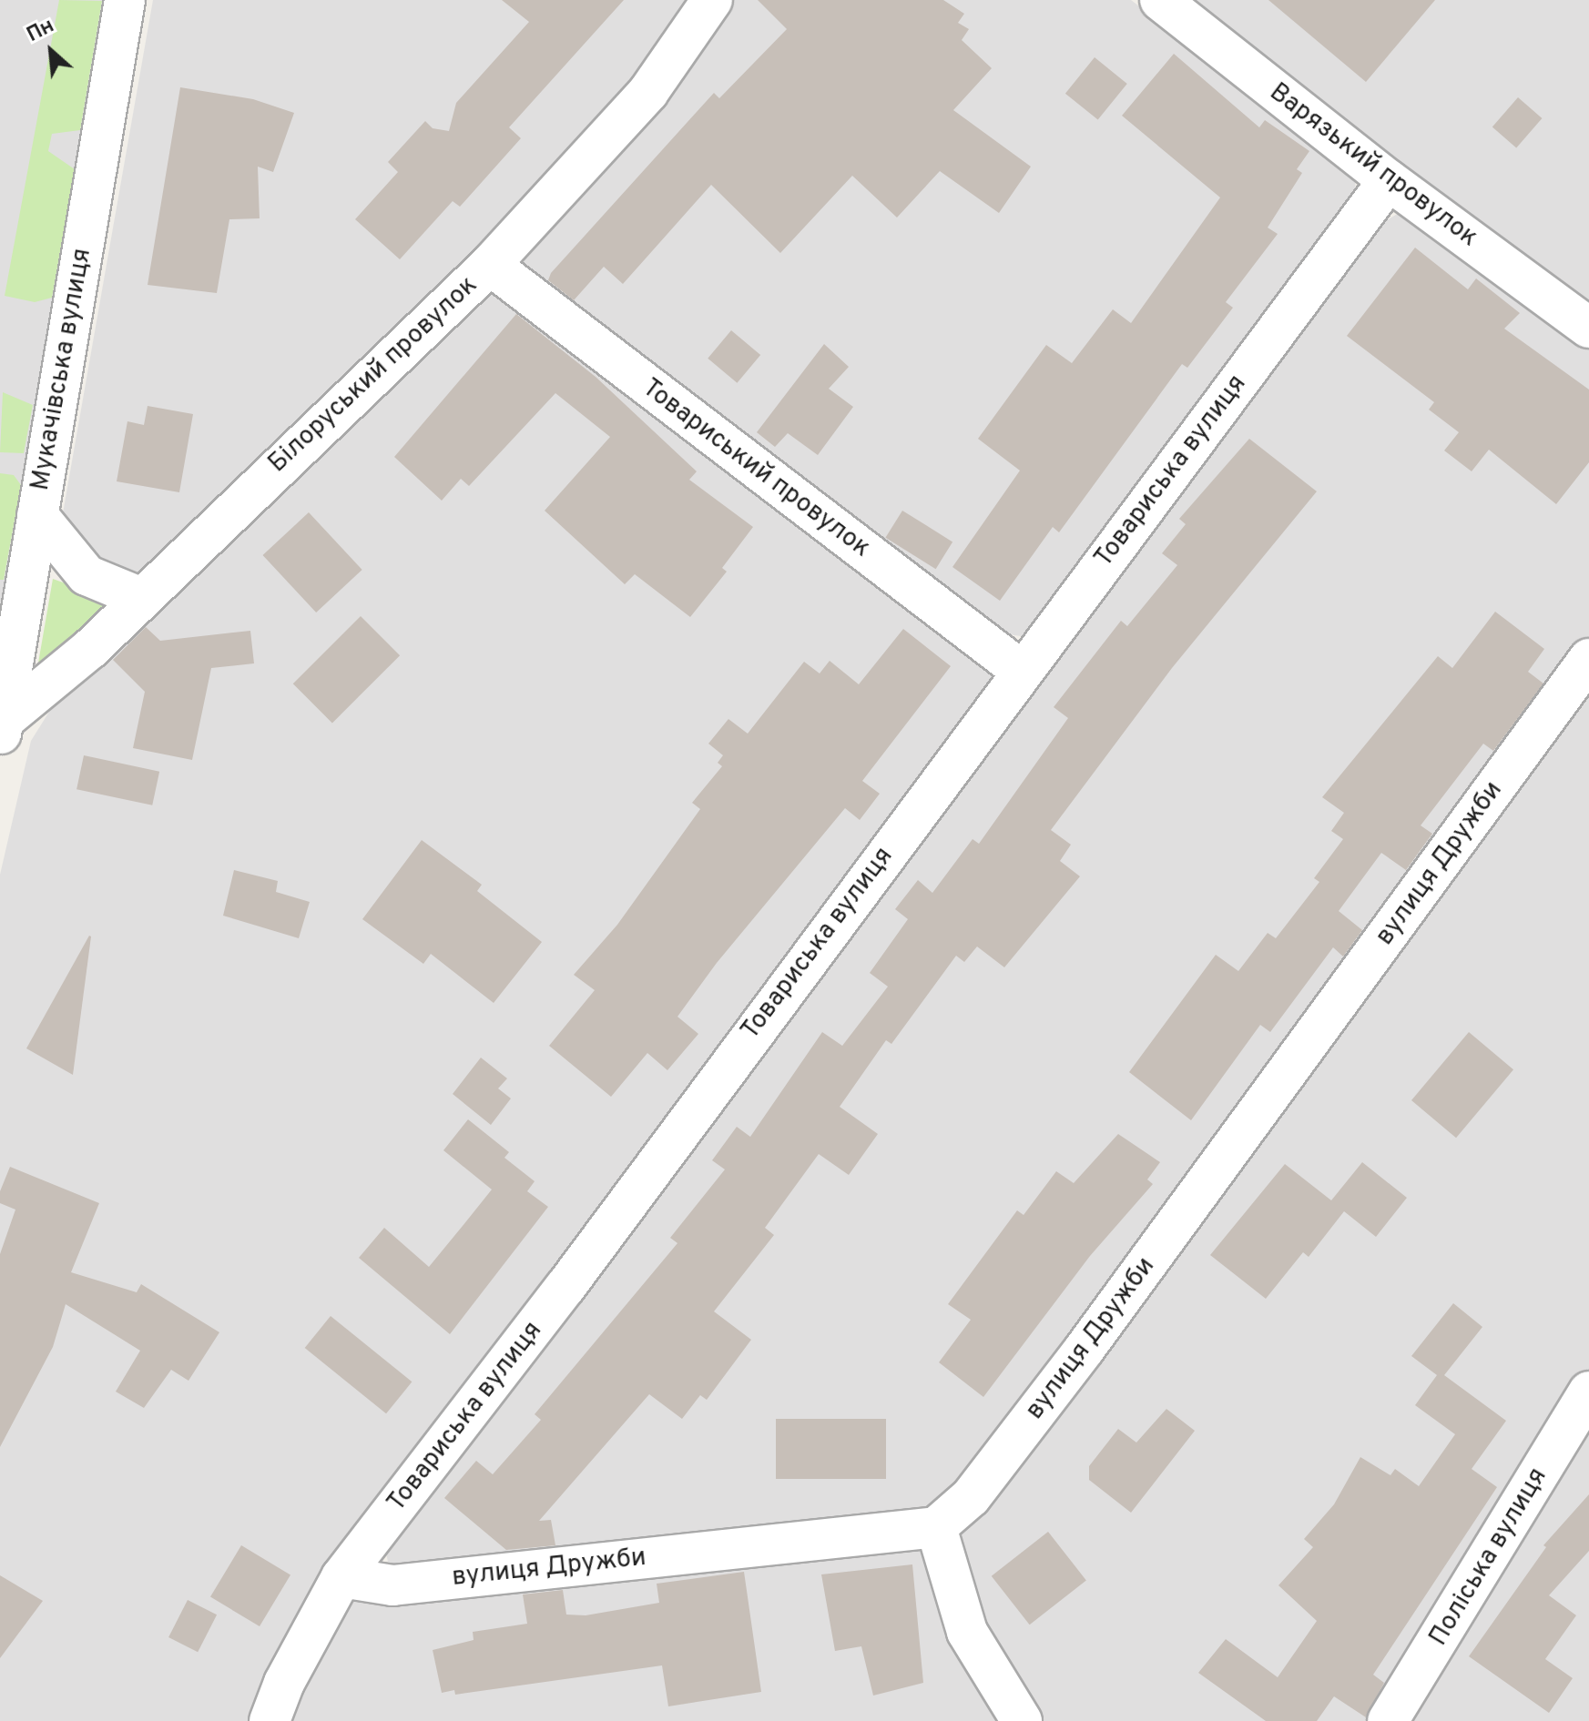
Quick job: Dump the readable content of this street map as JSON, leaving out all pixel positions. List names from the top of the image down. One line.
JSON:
{"streets":{"street":["Варязький провулок","Мукачівська вулиця","Білоруський провулок","Товариський провулок","Товариська вулиця","вулиця Дружби","Поліська вулиця"]},"crossings":[["Варязький провулок","Товариська вулиця"],["Мукачівська вулиця","Білоруський провулок"],["Білоруський провулок","Товариський провулок"],["Товариський провулок","Товариська вулиця"],["Товариська вулиця","вулиця Дружби"]],"north":"top left"}
